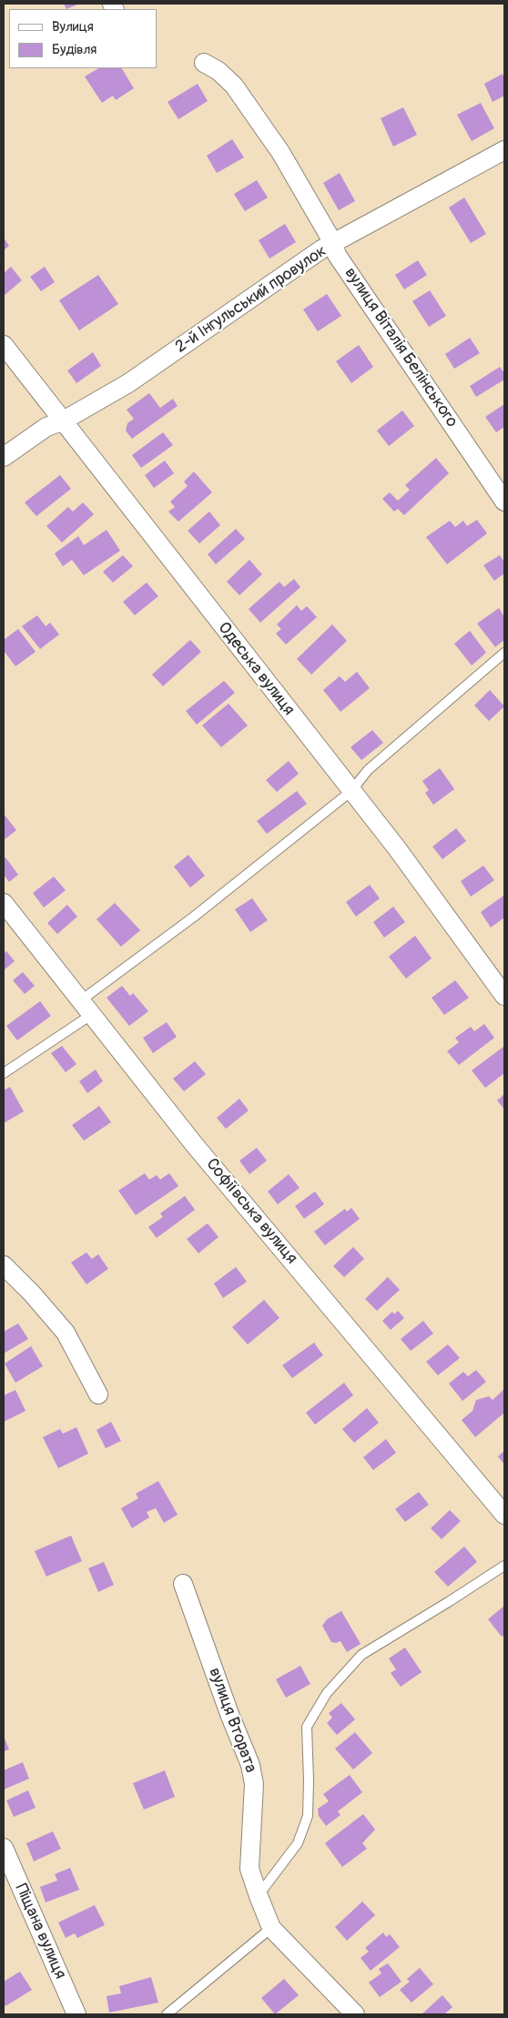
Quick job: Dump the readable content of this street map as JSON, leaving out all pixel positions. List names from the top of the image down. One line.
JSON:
{"streets":{"street":["2-й Інгульський провулок","вулиця Віталія Белінського","Одеська вулиця","Софіївська вулиця","вулиця Втората","Піщана вулиця"]},"crossings":[["2-й Інгульський провулок","вулиця Віталія Белінського"],["2-й Інгульський провулок","Одеська вулиця"]],"legend":["Вулиця","Будівля"]}
